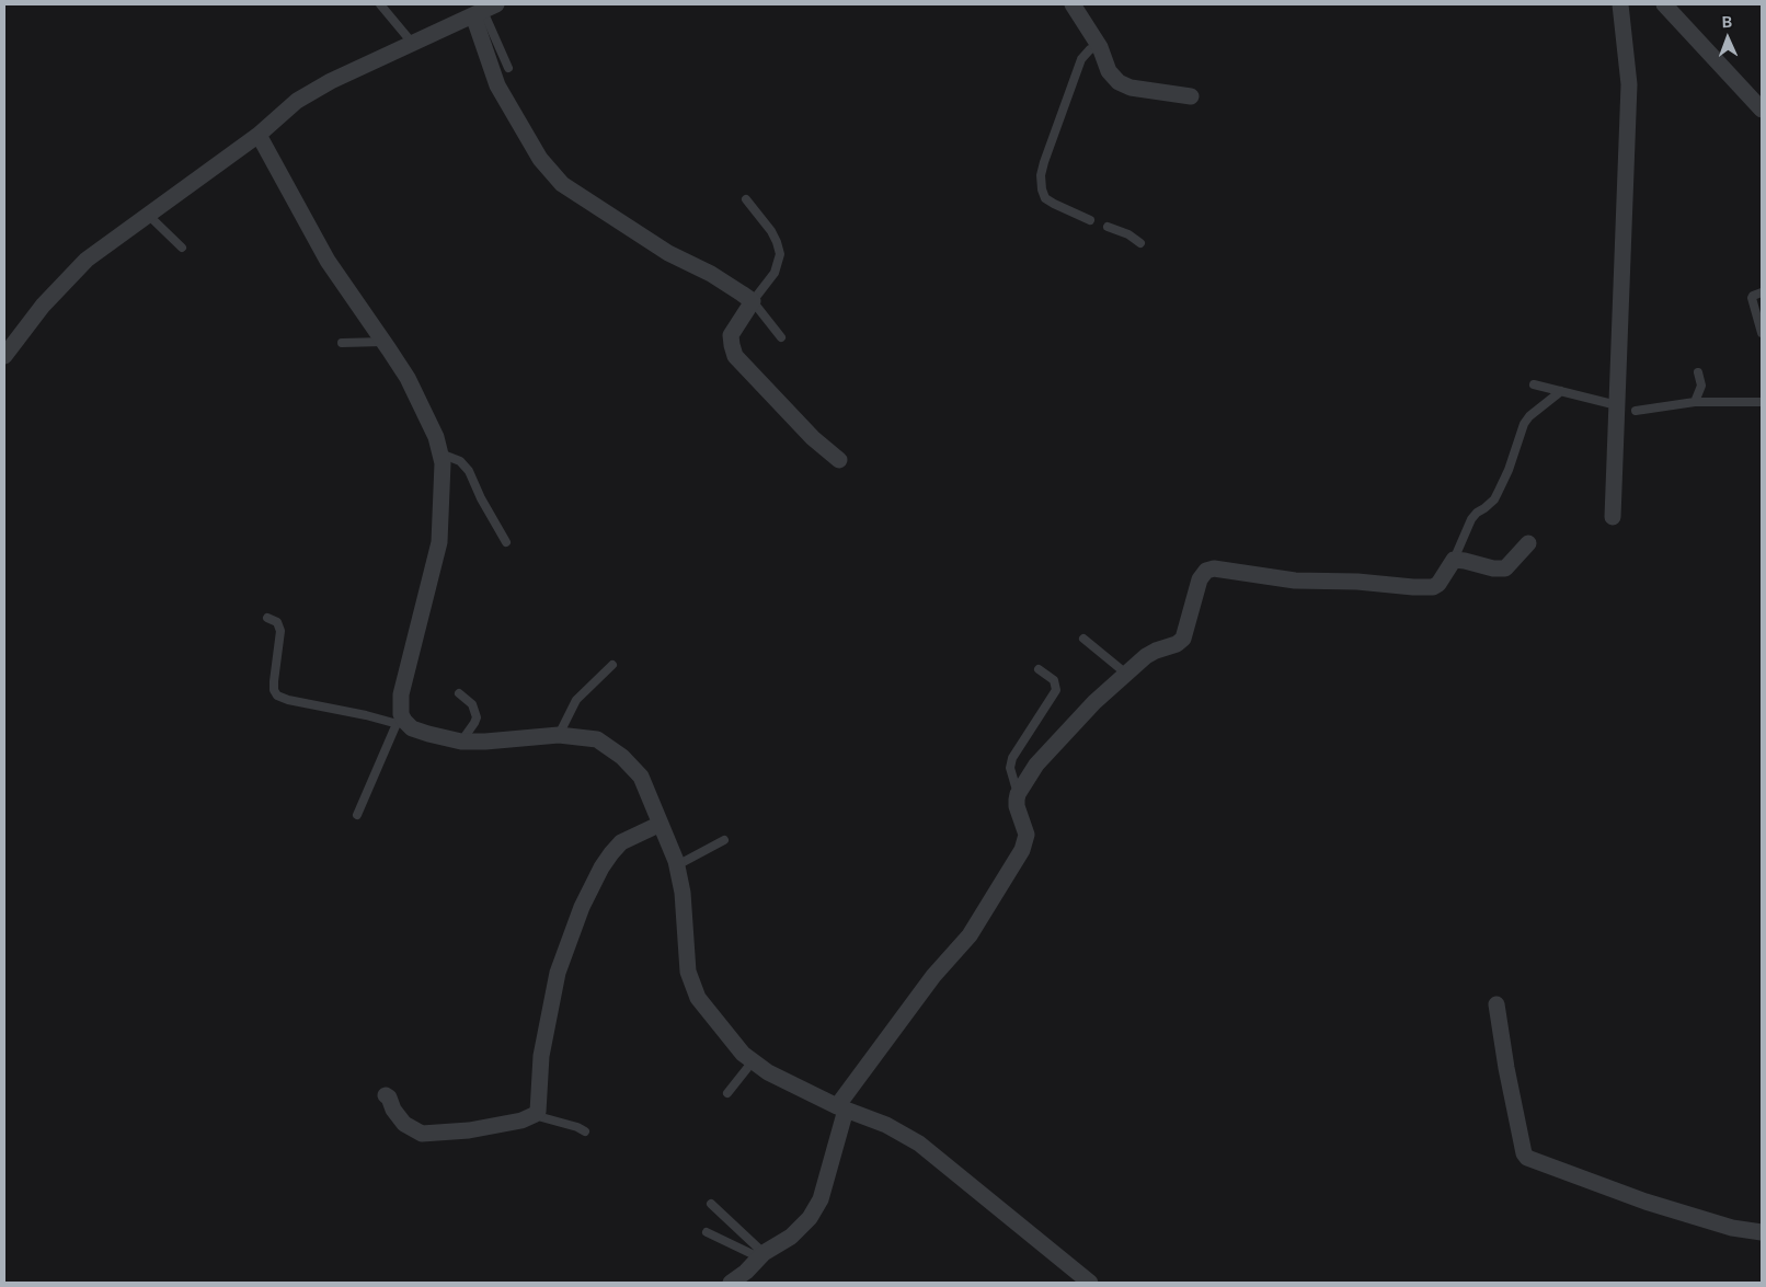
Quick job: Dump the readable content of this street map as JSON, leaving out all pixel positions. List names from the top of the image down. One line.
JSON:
{"north":"top"}
